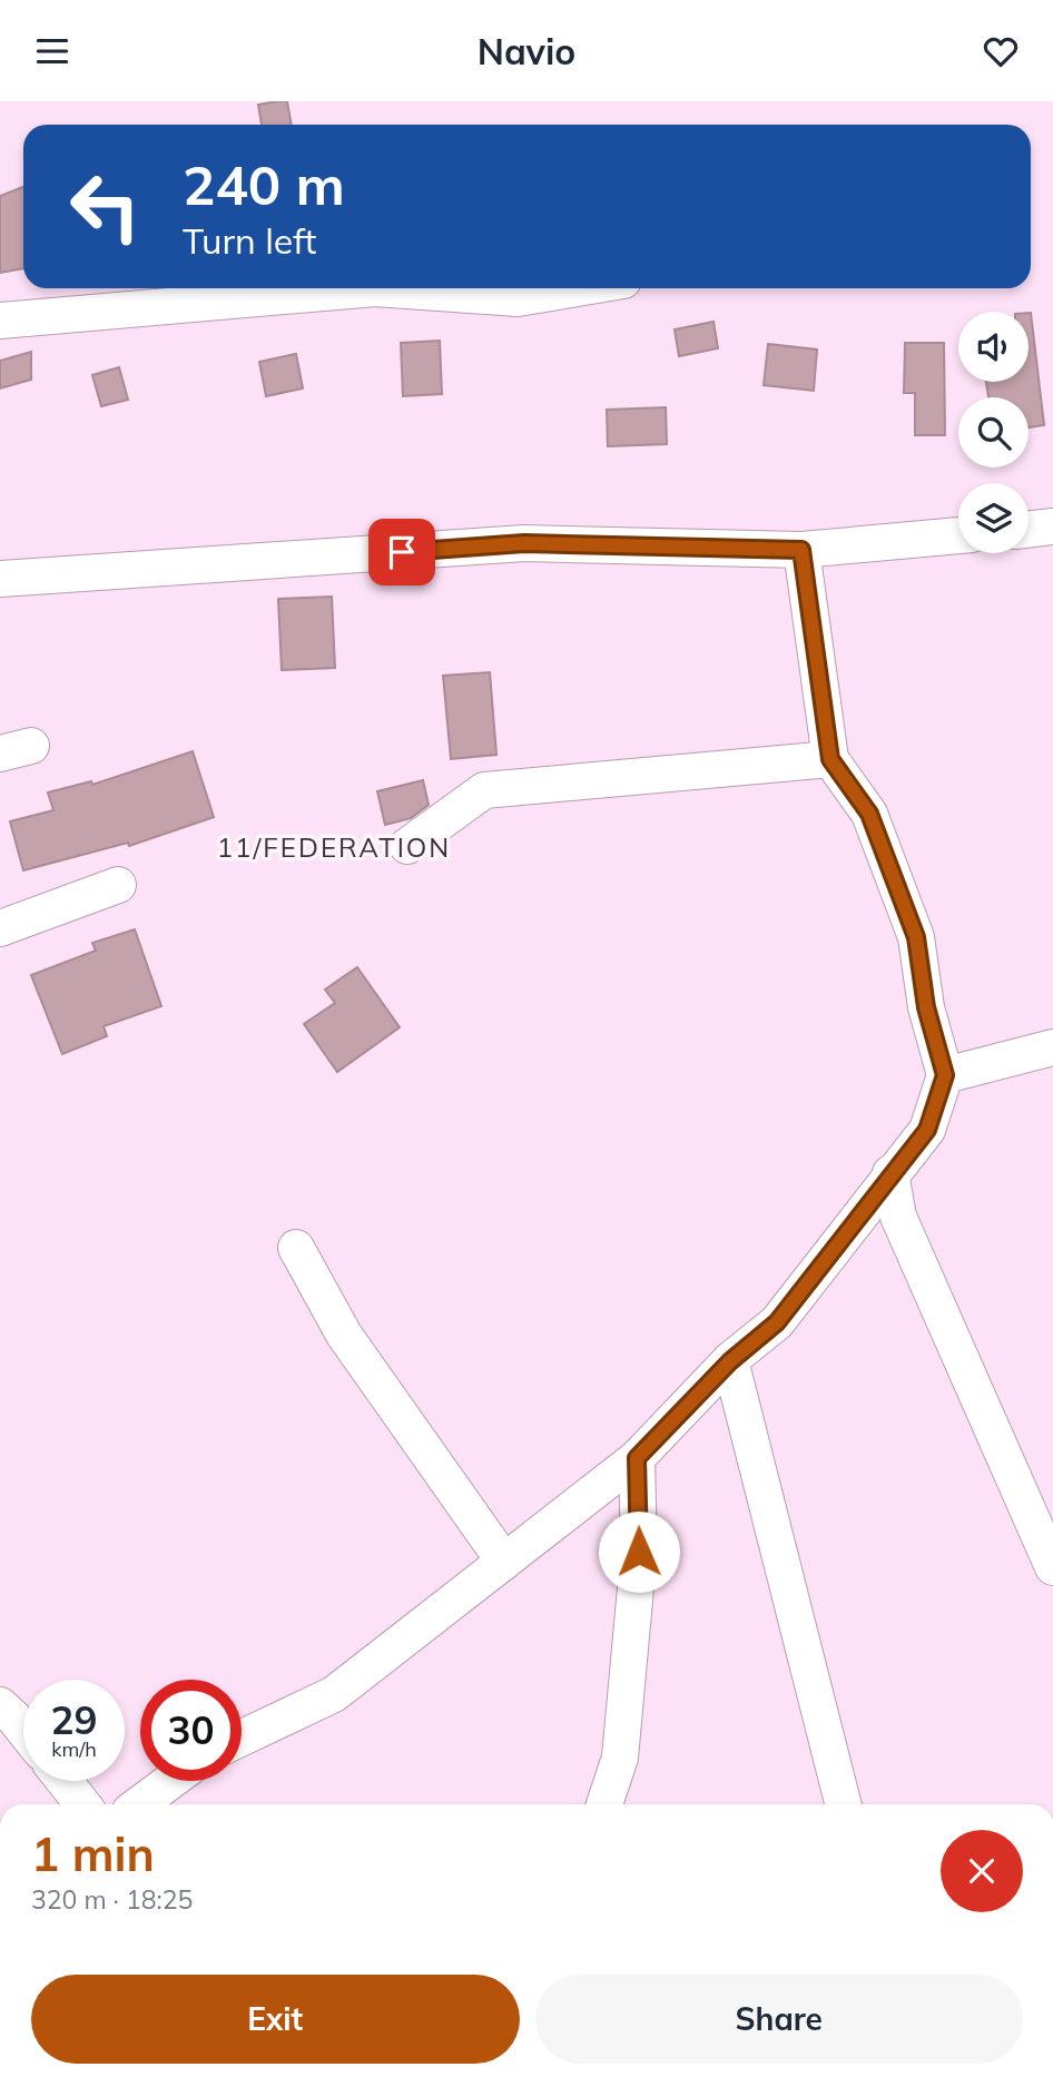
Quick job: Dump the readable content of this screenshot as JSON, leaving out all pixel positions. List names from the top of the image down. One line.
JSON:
{"districts":["11/FEDERATION"],"page":{"header":"Navio","turn":["240 m","Turn left"],"speed":"29 km/h","limit":"30","heading":["1 min","320 m · 18:25"],"buttons":["Exit","Share"]}}
